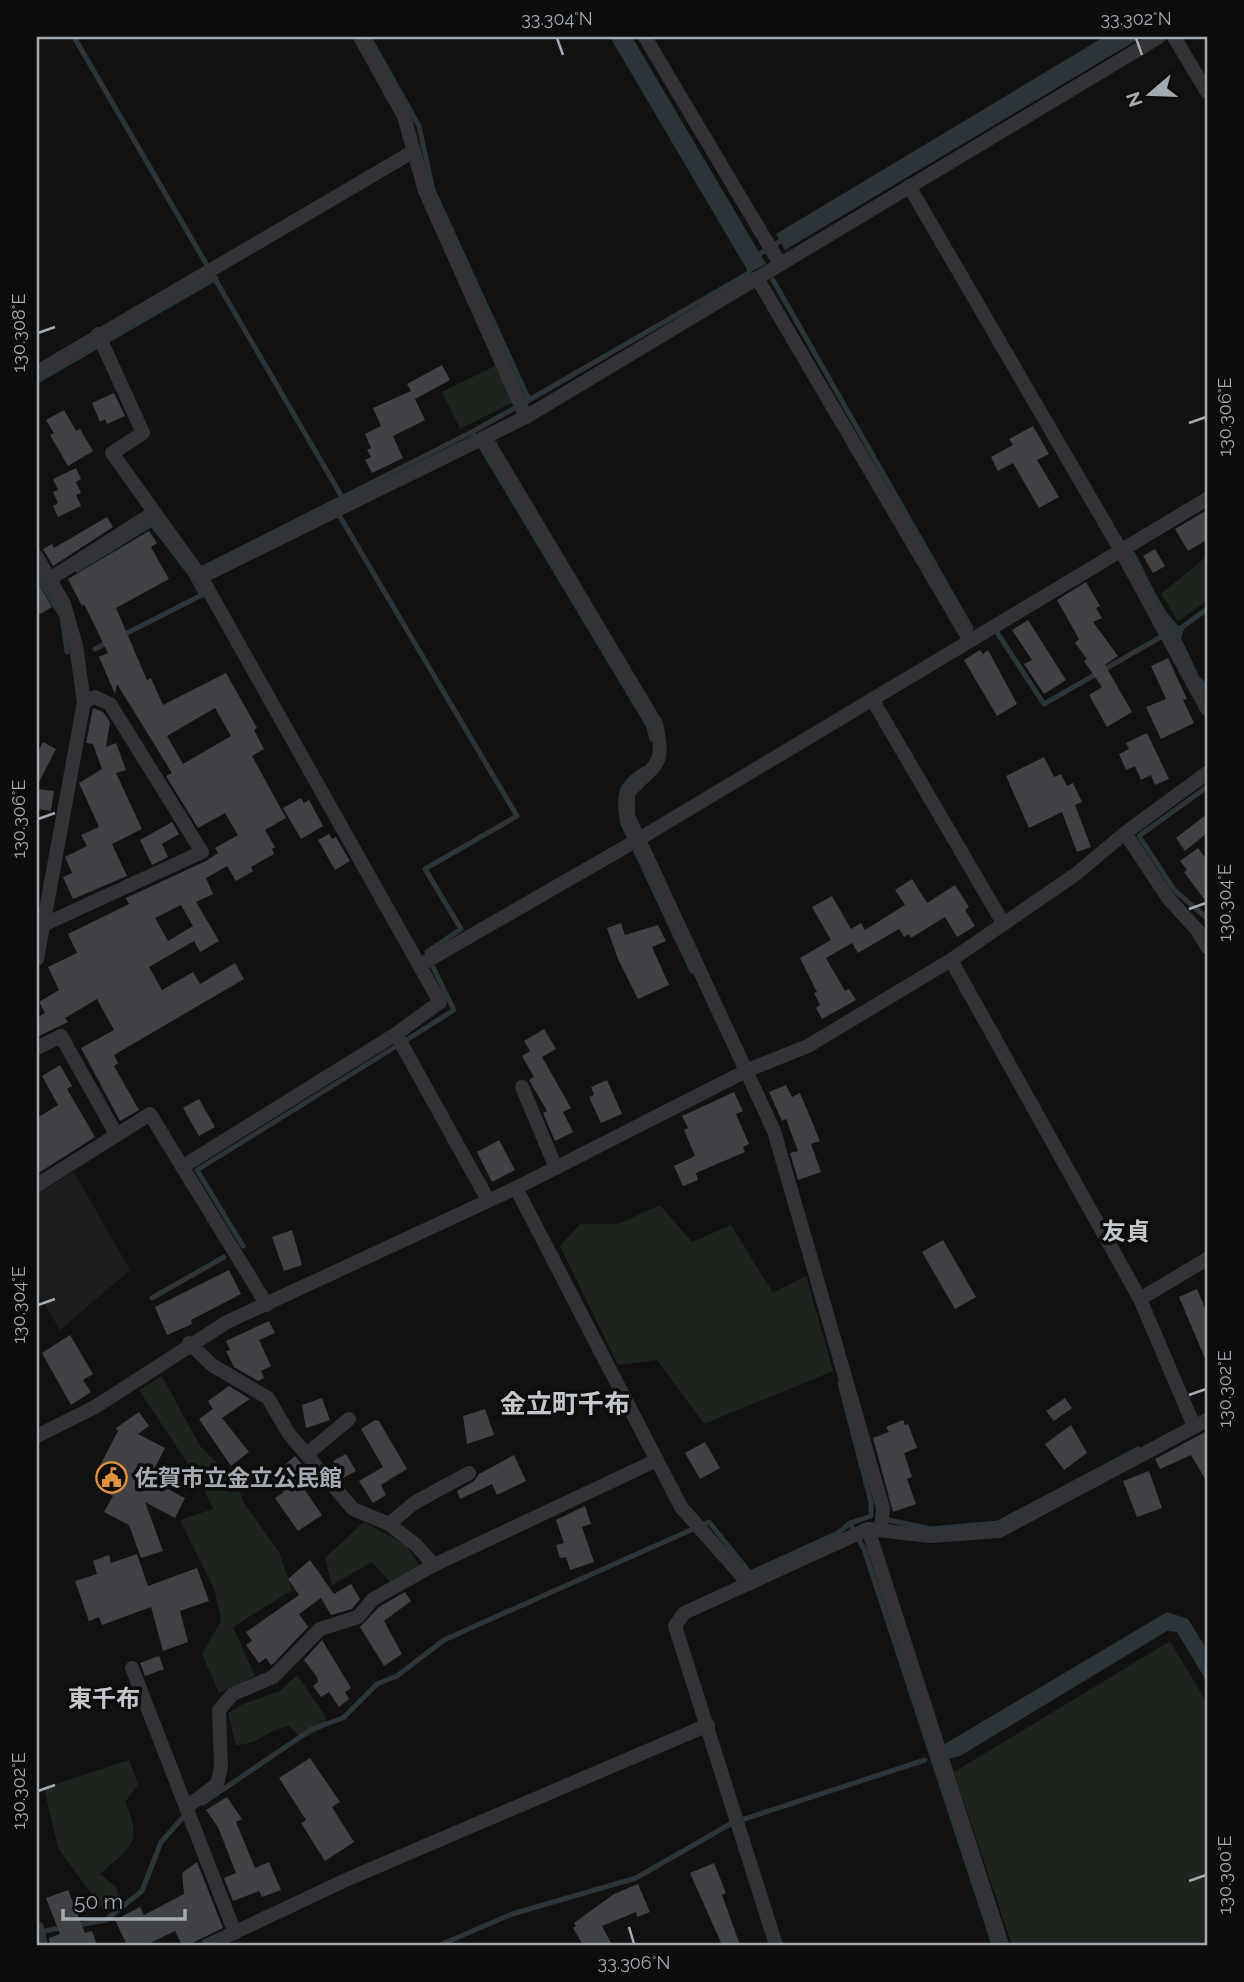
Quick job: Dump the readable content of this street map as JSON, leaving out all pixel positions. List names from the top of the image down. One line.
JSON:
{"districts":["友貞","金立町千布","東千布"],"places":{"public building":["佐賀市立金立公民館"]},"scale_bar":"50 m","north":"left","coordinates":["33.304°N","33.302°N","130.308°E","130.306°E","130.304°E","130.302°E","130.300°E","33.306°N"]}
